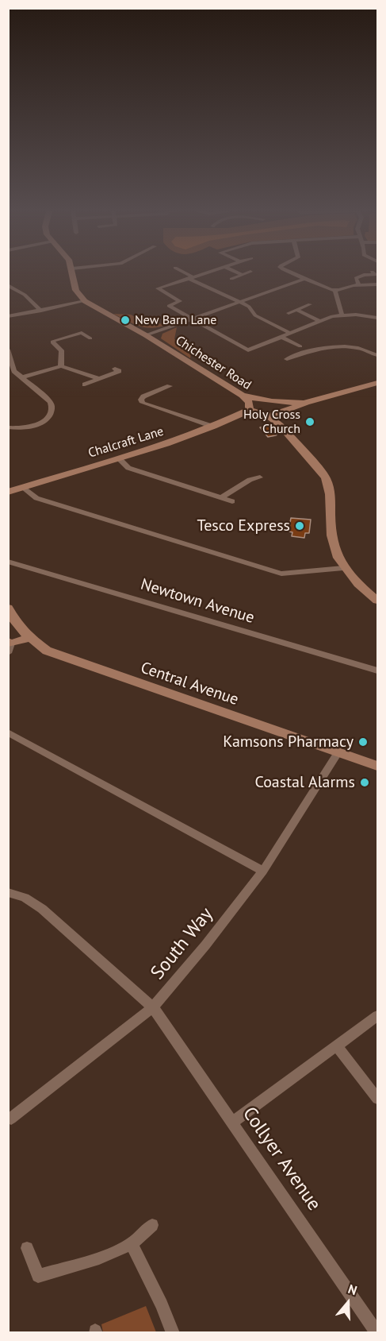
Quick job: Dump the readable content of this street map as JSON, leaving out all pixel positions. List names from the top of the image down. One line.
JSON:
{"streets":{"main road":["Chichester Road","Chalcraft Lane","Central Avenue"],"street":["Newtown Avenue","South Way","Collyer Avenue"]},"crossings":[["Chichester Road","Chalcraft Lane"],["Central Avenue","South Way"],["South Way","Collyer Avenue"]],"places":["New Barn Lane","Holy Cross Church","Tesco Express","Kamsons Pharmacy","Coastal Alarms"],"north":"top"}
